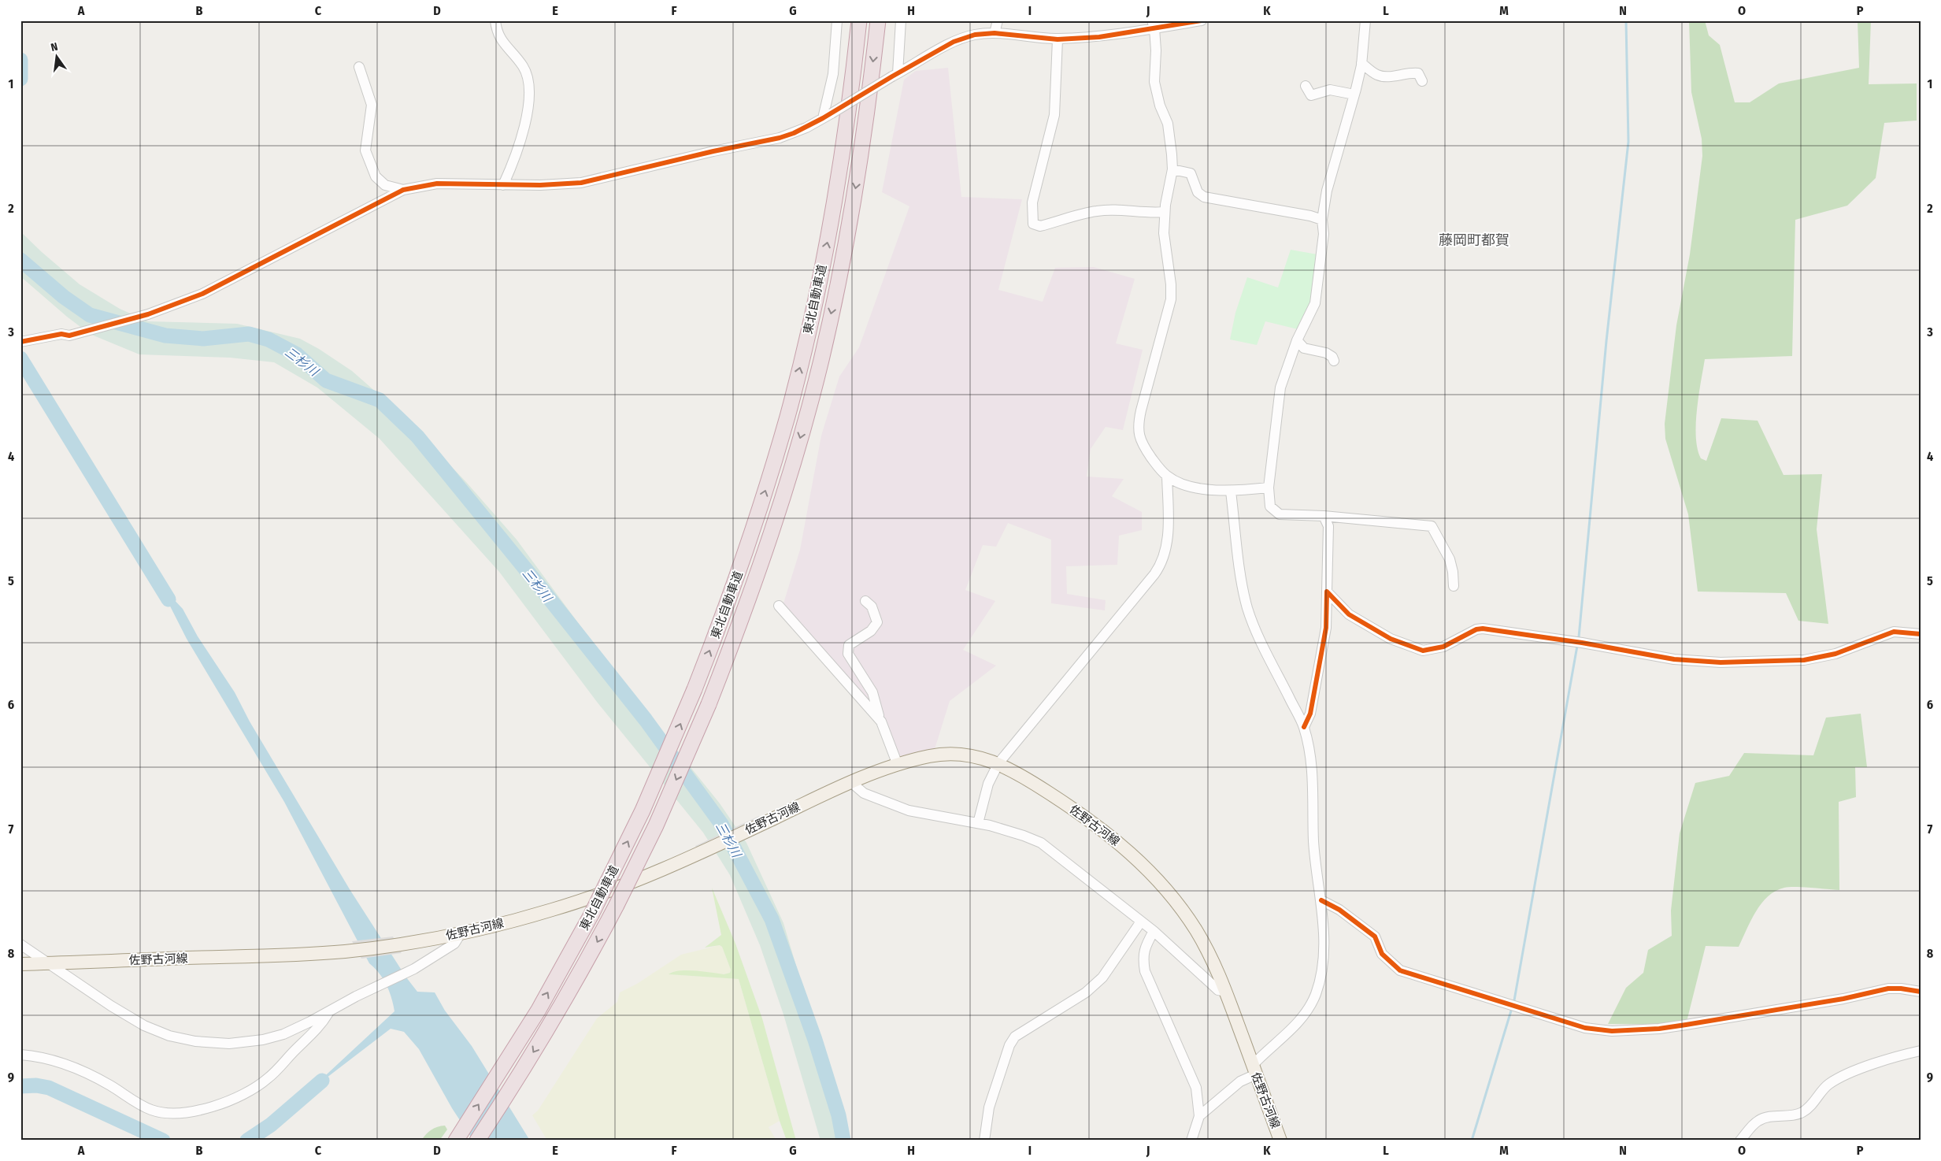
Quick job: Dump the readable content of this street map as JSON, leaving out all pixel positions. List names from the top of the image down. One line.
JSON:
{"streets":{"highway":["東北自動車道"],"main road":["佐野古河線"]},"districts":["藤岡町都賀"],"water":["三杉川"],"north":"top","grid":{"columns":["A","B","C","D","E","F","G","H","I","J","K","L","M","N","O","P"],"rows":["1","2","3","4","5","6","7","8","9"]}}
